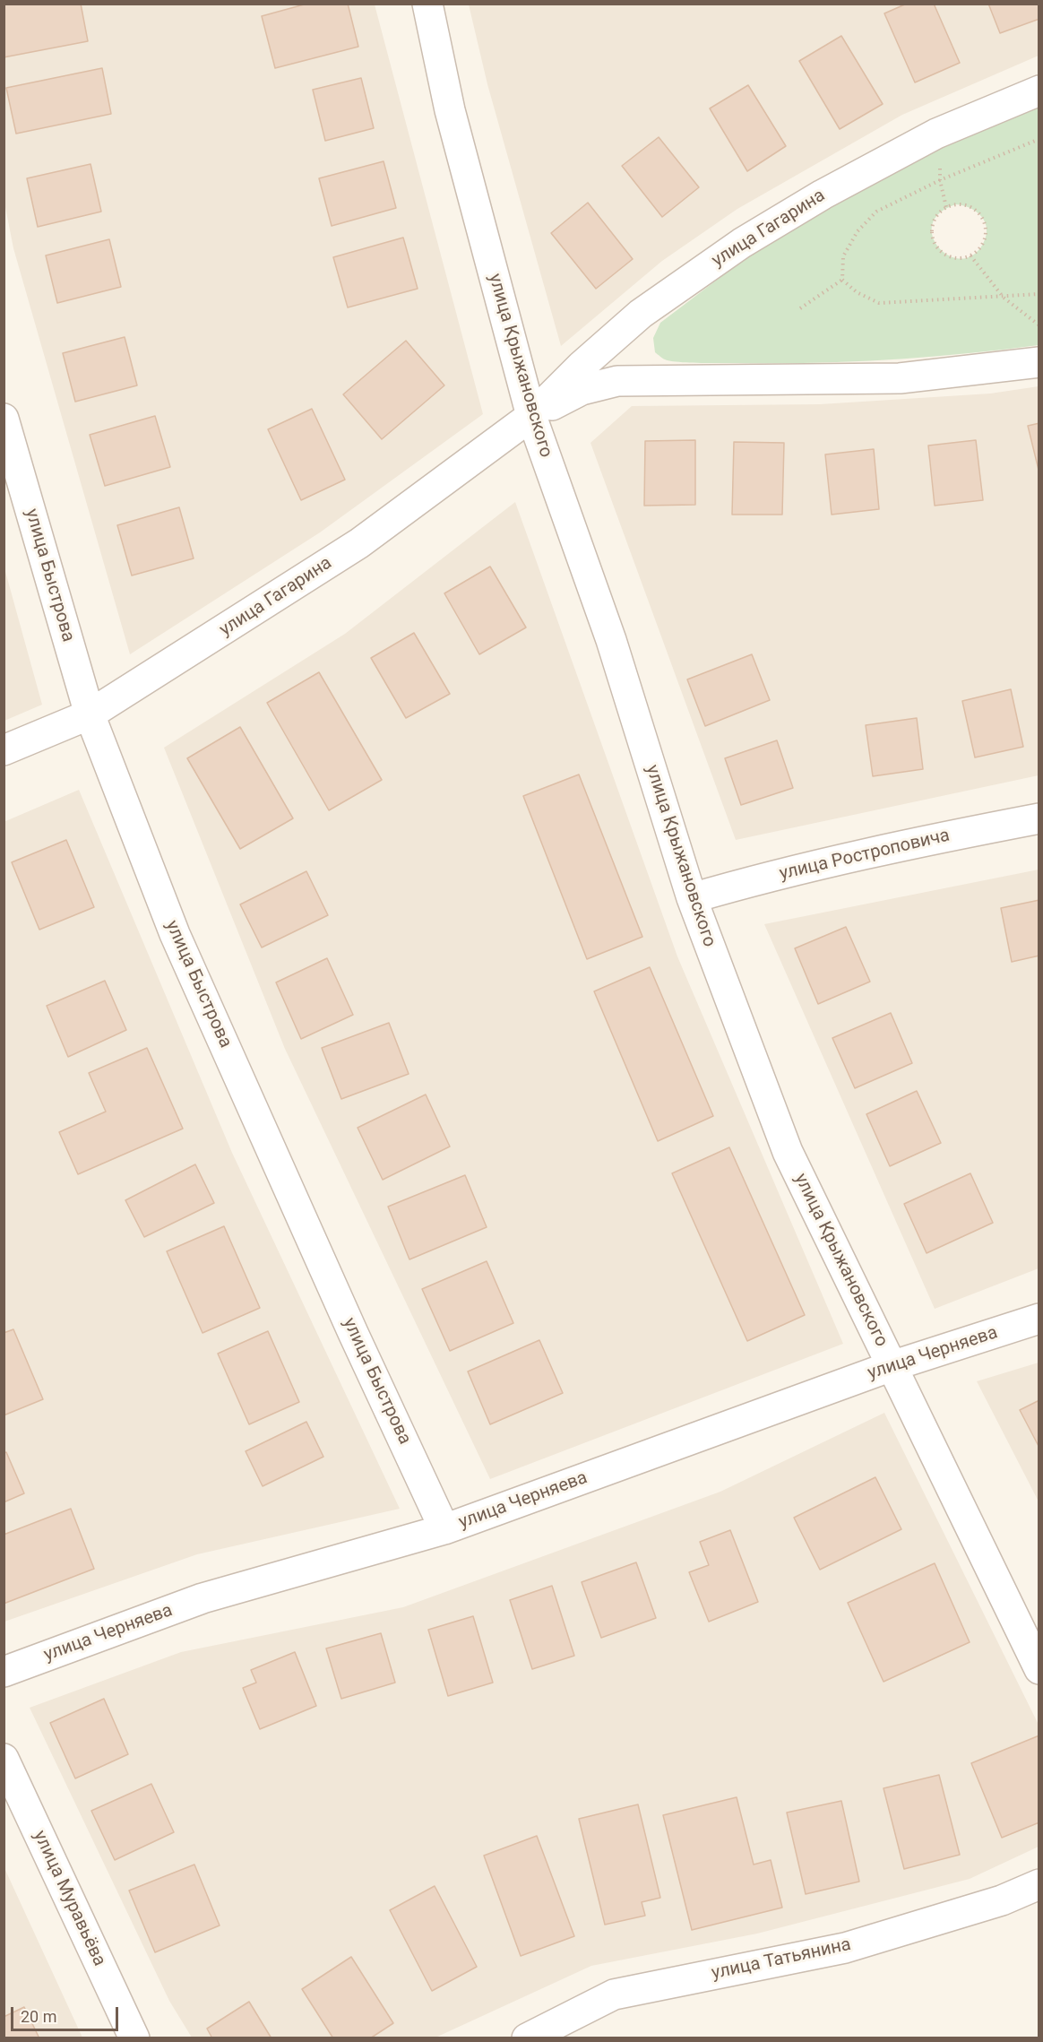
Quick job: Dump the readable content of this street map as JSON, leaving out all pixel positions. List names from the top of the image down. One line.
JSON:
{"streets":{"street":["улица Гагарина","улица Крыжановского","улица Быстрова","улица Ростроповича","улица Черняева","улица Муравьёва","улица Татьянина"]},"crossings":[["улица Гагарина","улица Крыжановского"],["улица Гагарина","улица Быстрова"],["улица Крыжановского","улица Ростроповича"],["улица Крыжановского","улица Черняева"],["улица Быстрова","улица Черняева"]],"scale_bar":"20 m"}
